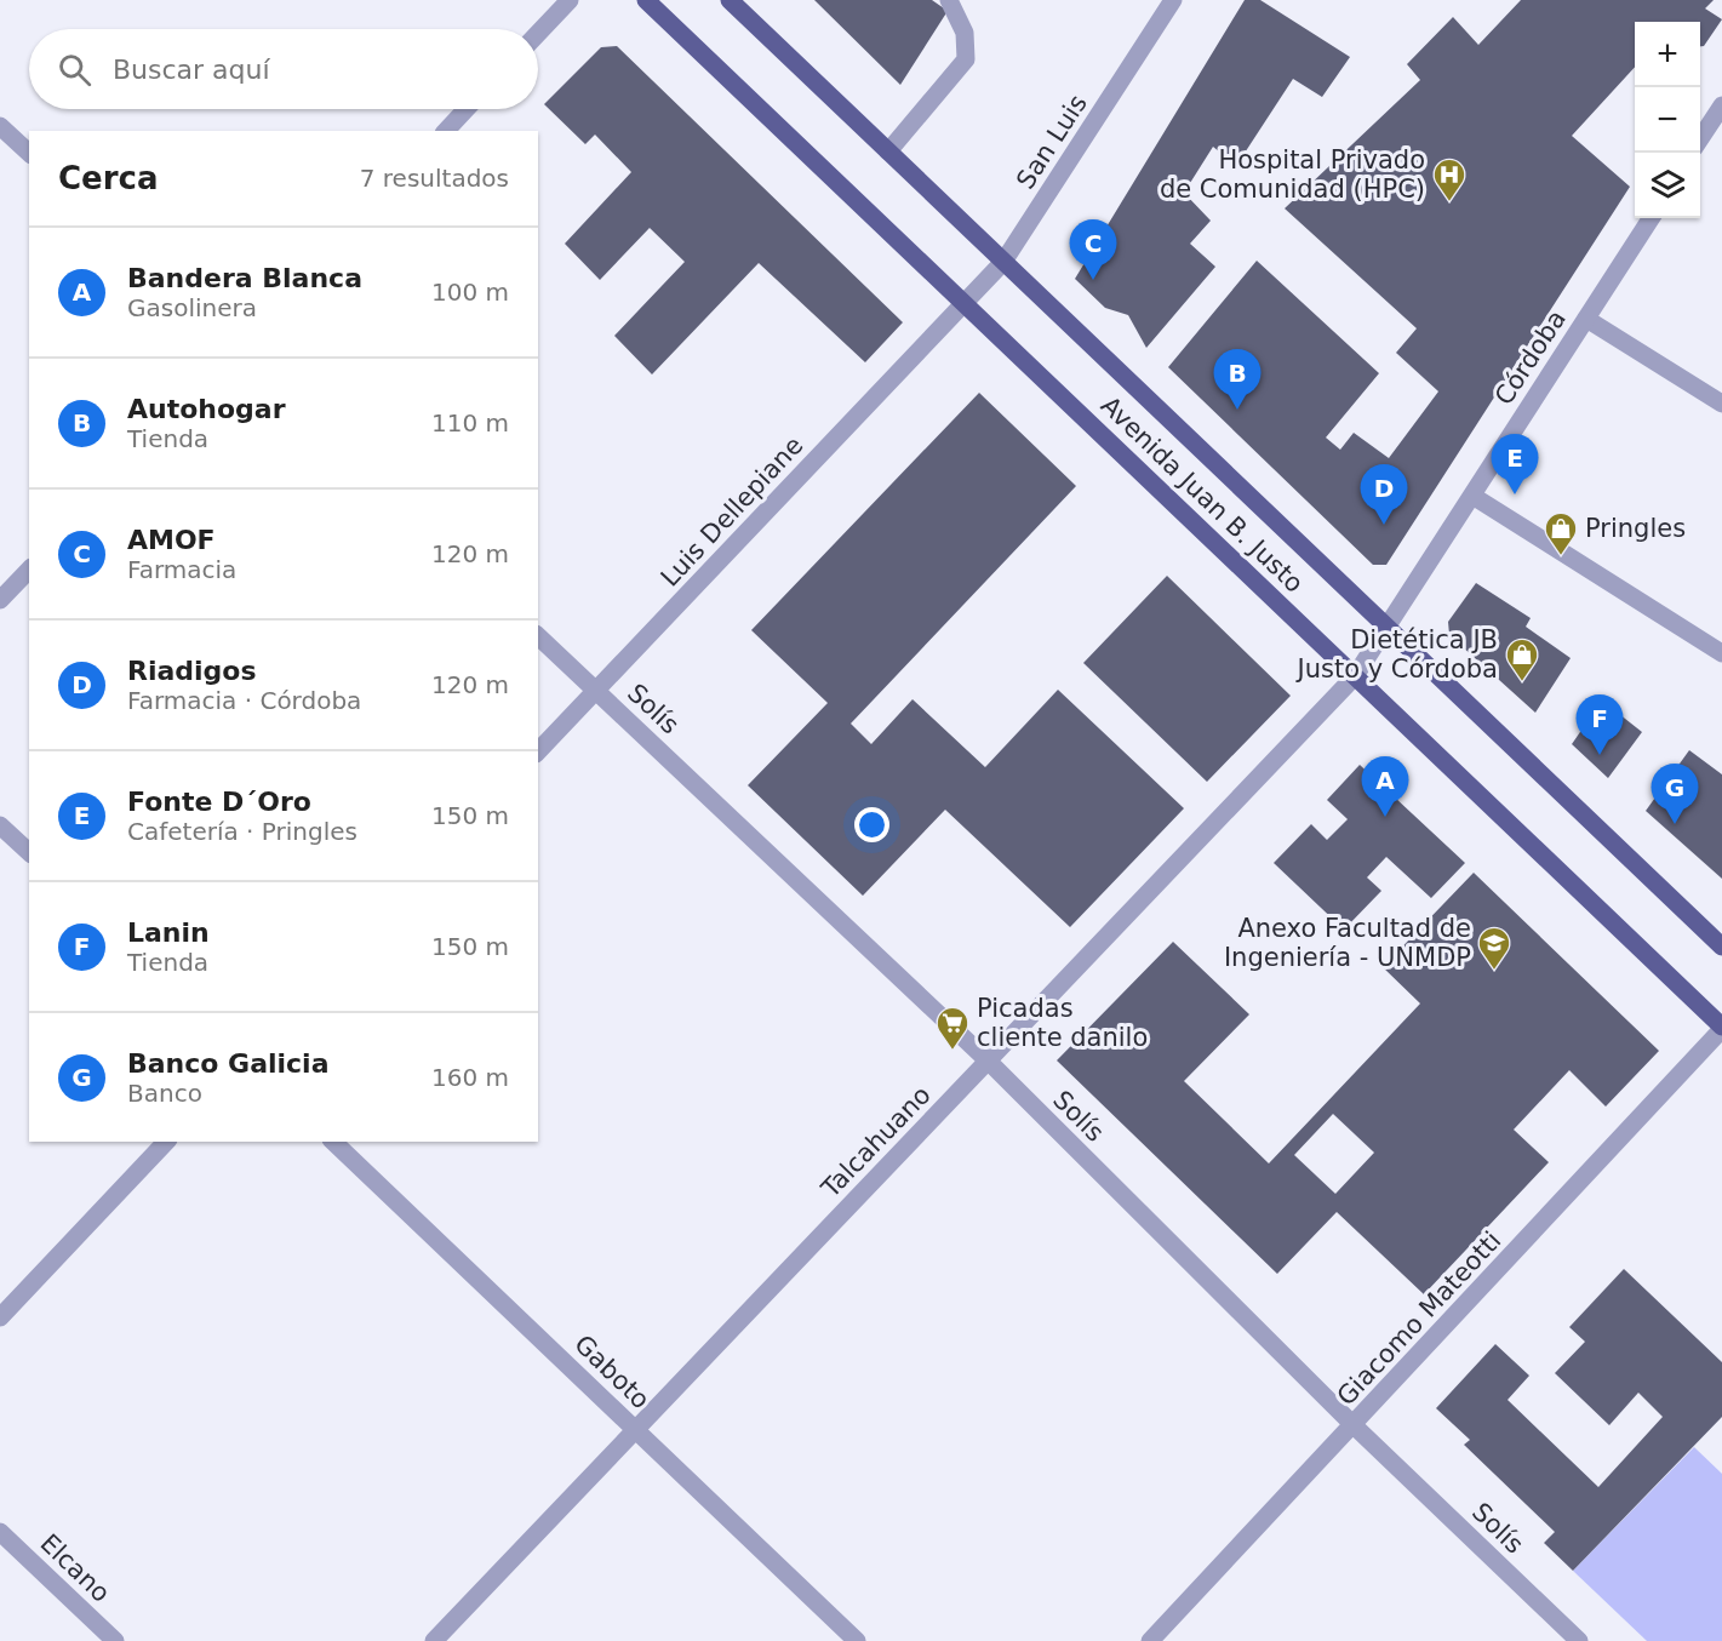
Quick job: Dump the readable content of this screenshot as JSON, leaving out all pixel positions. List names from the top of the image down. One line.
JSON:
{"streets":{"main road":["Avenida Juan B. Justo"],"street":["San Luis","Córdoba","Luis Dellepiane","Solís","Talcahuano","Giacomo Mateotti","Gaboto","Elcano"]},"crossings":[["San Luis","Avenida Juan B. Justo"],["San Luis","Luis Dellepiane"],["Córdoba","Avenida Juan B. Justo"],["Córdoba","Talcahuano"],["Avenida Juan B. Justo","Luis Dellepiane"],["Avenida Juan B. Justo","Talcahuano"],["Avenida Juan B. Justo","Giacomo Mateotti"],["Luis Dellepiane","Solís"],["Solís","Talcahuano"],["Solís","Giacomo Mateotti"],["Talcahuano","Gaboto"]],"places":{"hospital":["Hospital Privado de Comunidad (HPC)"],"shop":["Pringles","Dietética JB Justo y Córdoba"],"school or university":["Anexo Facultad de Ingeniería - UNMDP"],"supermarket":["Picadas cliente danilo"]},"page":{"map_buttons":["+","−"],"search":"Buscar aquí","heading":["Cerca","7 resultados"],"pins":["C","B","E","D","F","A","G"],"list":[{"mark":"A","name":"Bandera Blanca","note":"Gasolinera","value":"100 m"},{"mark":"B","name":"Autohogar","note":"Tienda","value":"110 m"},{"mark":"C","name":"AMOF","note":"Farmacia","value":"120 m"},{"mark":"D","name":"Riadigos","note":"Farmacia · Córdoba","value":"120 m"},{"mark":"E","name":"Fonte D´Oro","note":"Cafetería · Pringles","value":"150 m"},{"mark":"F","name":"Lanin","note":"Tienda","value":"150 m"},{"mark":"G","name":"Banco Galicia","note":"Banco","value":"160 m"}]}}
